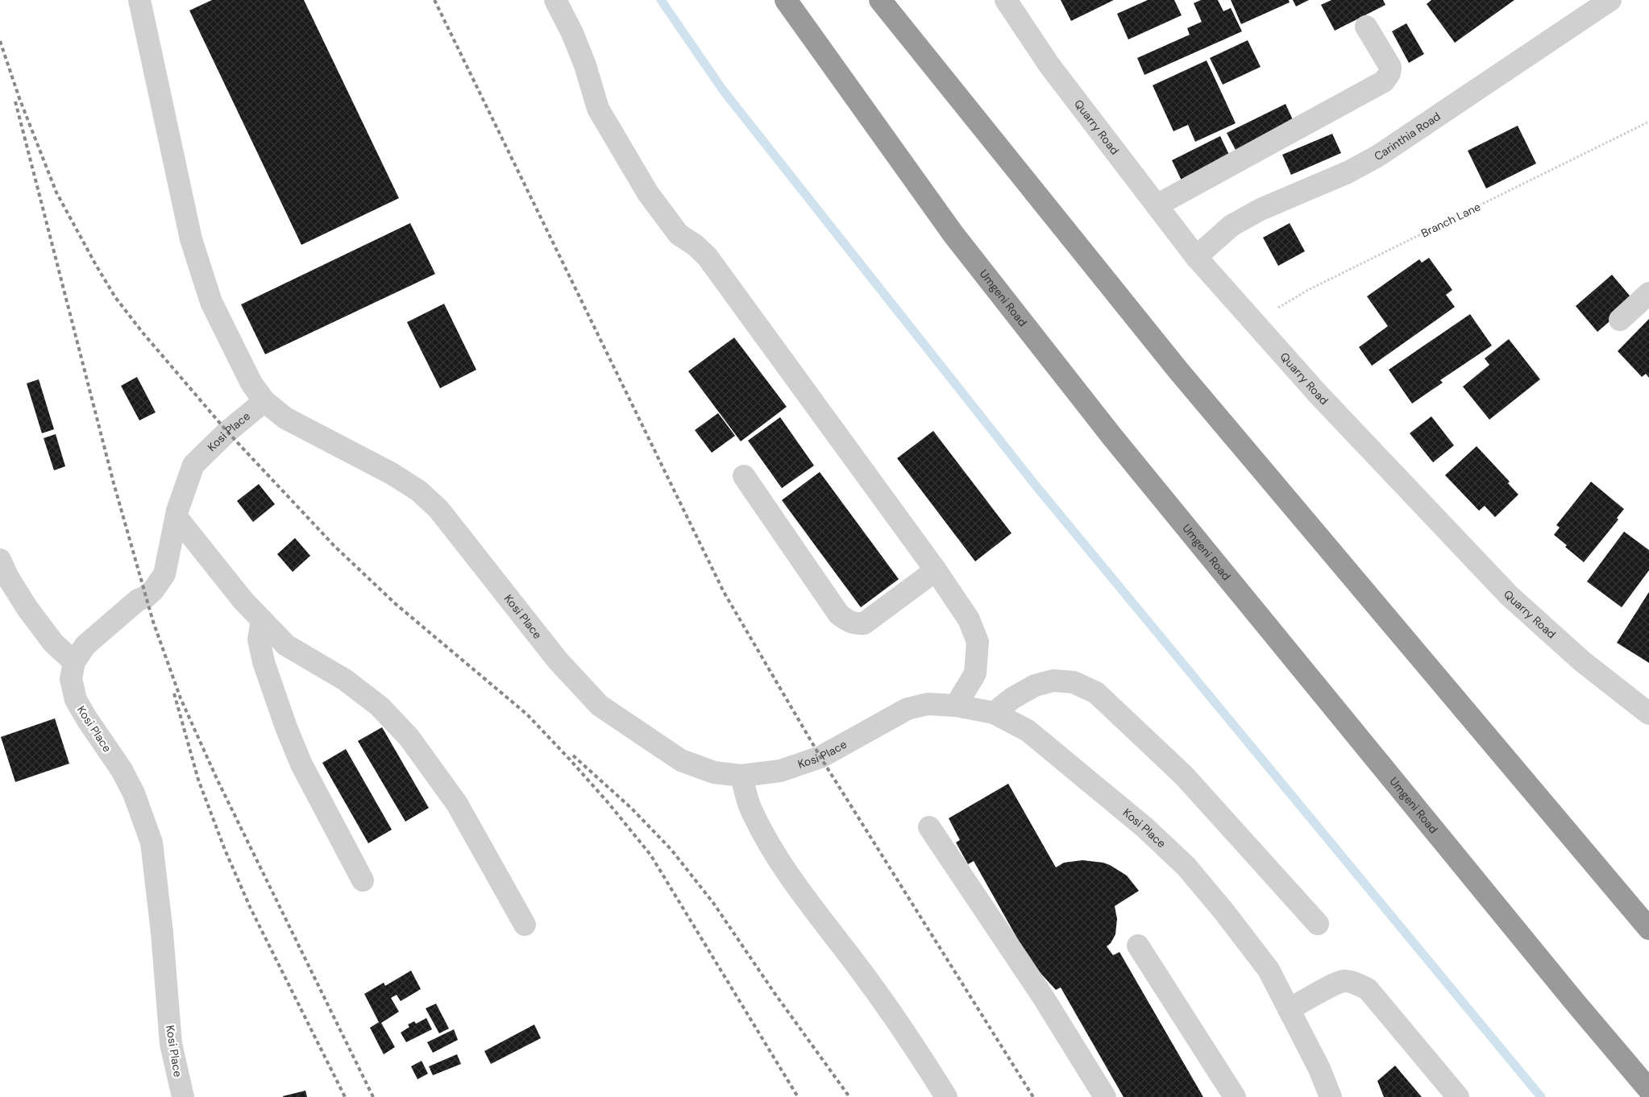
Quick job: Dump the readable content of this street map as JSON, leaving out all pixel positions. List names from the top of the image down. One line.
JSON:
{"streets":{"highway":["Umgeni Road"],"street":["Quarry Road","Carinthia Road","Kosi Place"],"path":["Branch Lane"]},"crossings":[["Quarry Road","Carinthia Road"],["Quarry Road","Branch Lane"]]}
